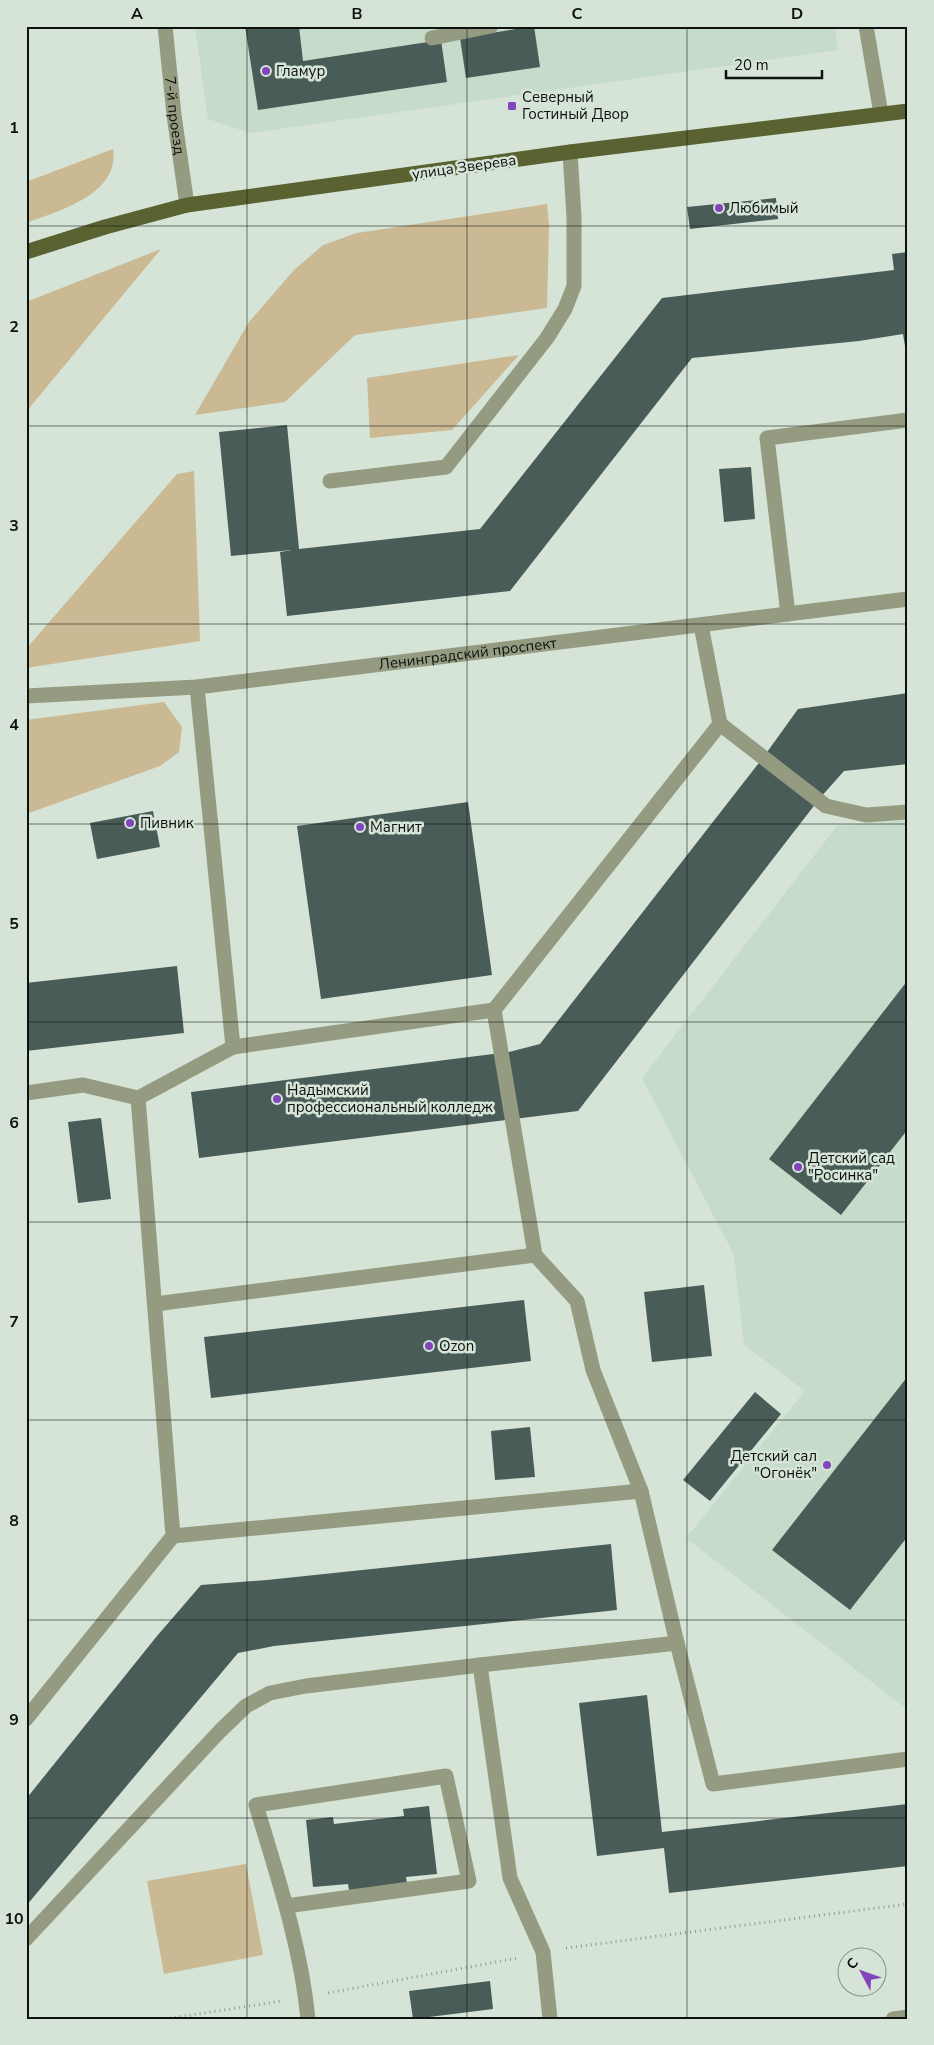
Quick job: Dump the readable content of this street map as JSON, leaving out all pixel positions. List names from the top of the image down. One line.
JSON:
{"streets":{"main road":["улица Зверева"],"street":["7-й проезд","Ленинградский проспект"]},"crossings":[["7-й проезд","улица Зверева"]],"places":{"other":["Гламур","Любимый","Пивник","Магнит","Надымский профессиональный колледж","Детский сад \"Росинка\"","Ozon","Детский сал \"Огонёк\""],"transit":["Северный Гостиный Двор"]},"scale_bar":"20 m","north":"top left","grid":{"columns":["A","B","C","D"],"rows":["1","2","3","4","5","6","7","8","9","10"]}}
